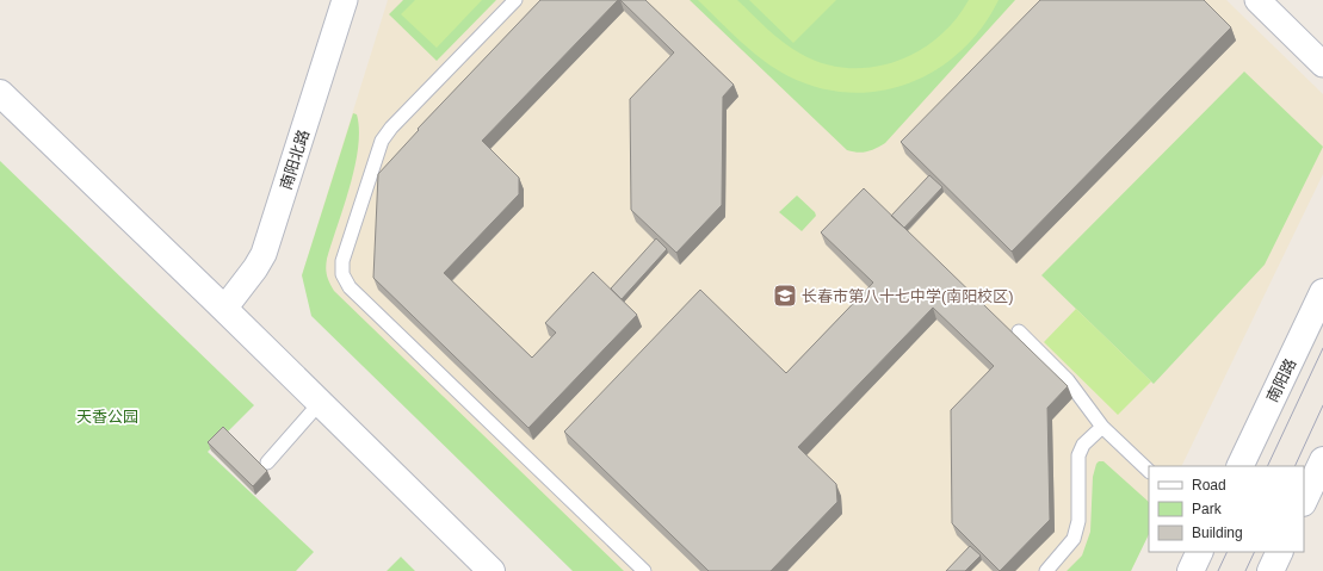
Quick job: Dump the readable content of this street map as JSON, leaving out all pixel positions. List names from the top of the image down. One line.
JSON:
{"streets":{"street":["南阳北路","南阳路"]},"parks":["天香公园"],"places":{"school or university":["长春市第八十七中学(南阳校区)"]},"legend":["Road","Park","Building"]}
